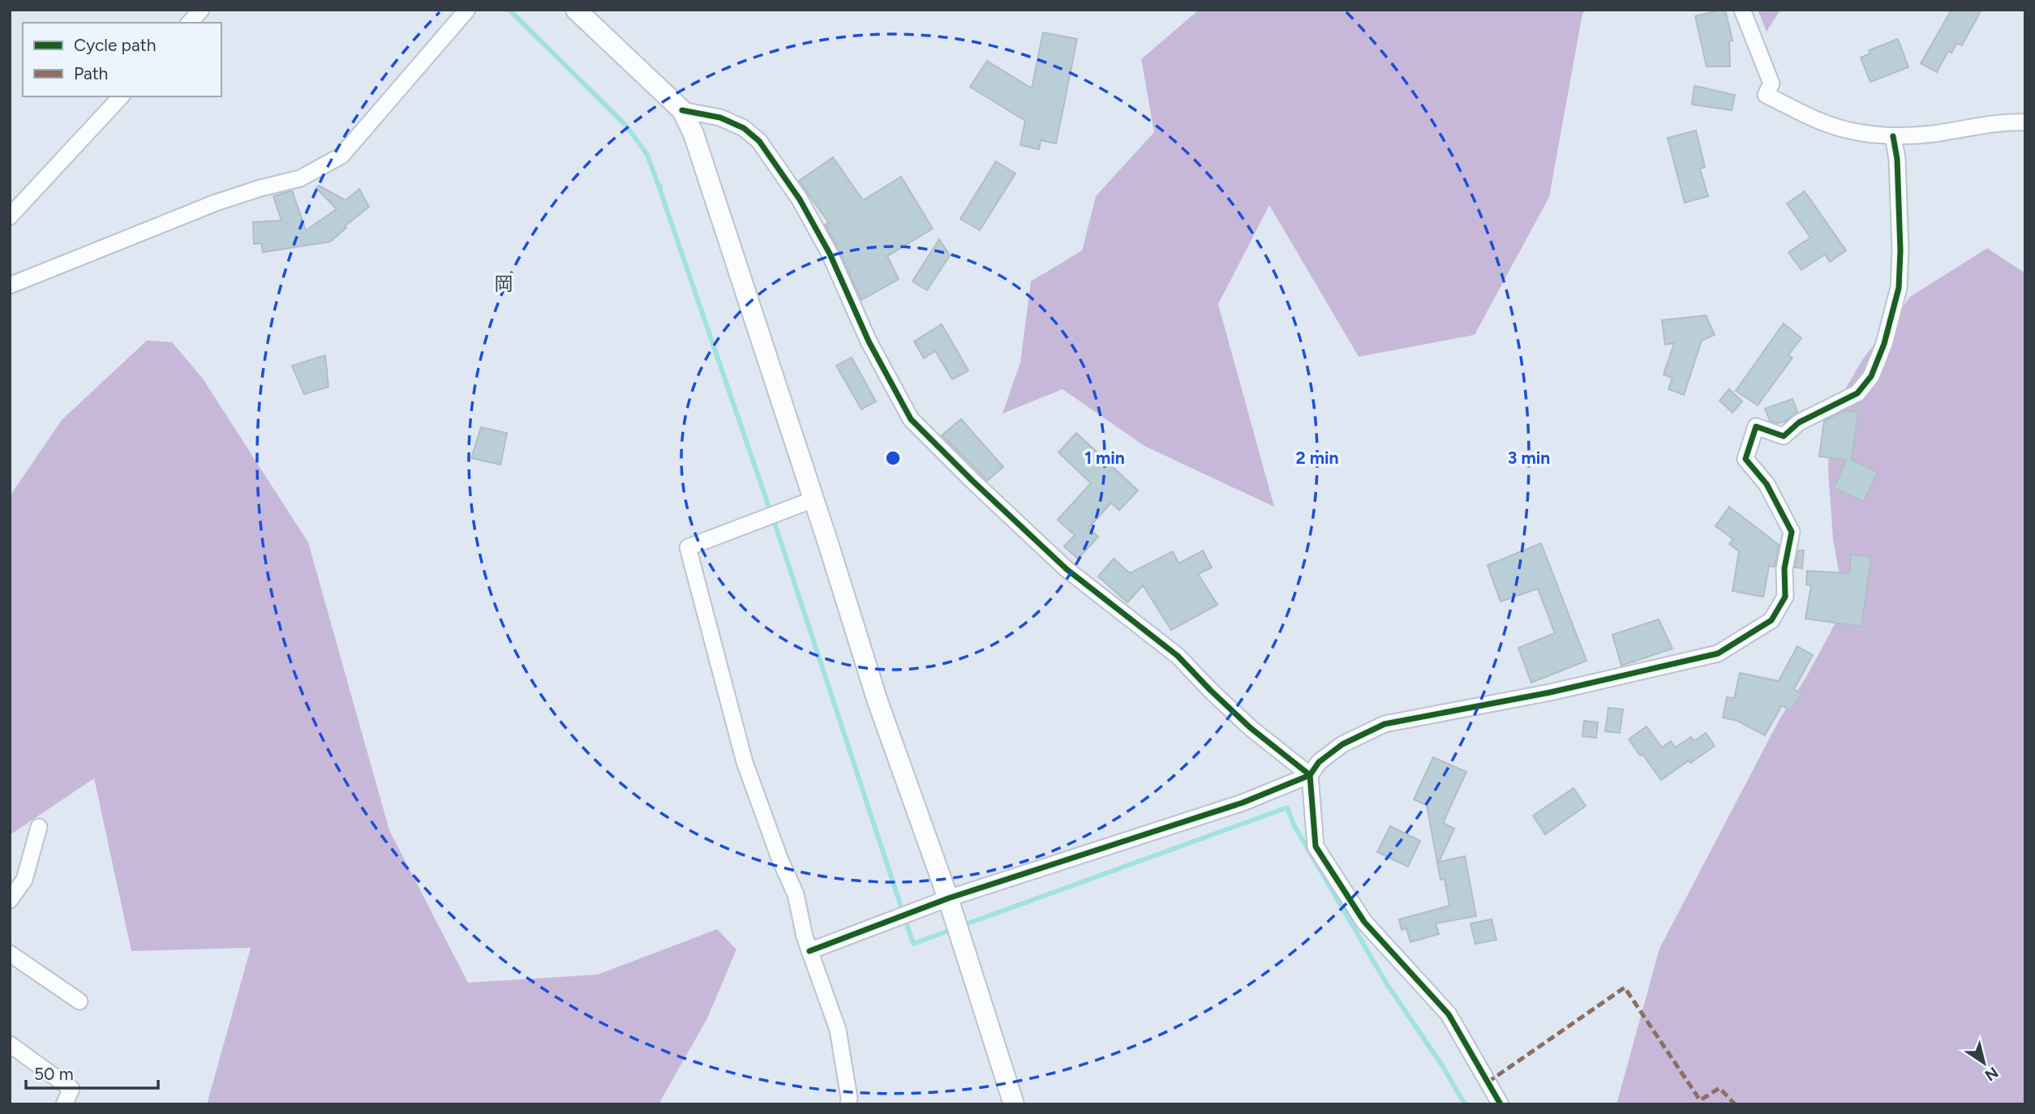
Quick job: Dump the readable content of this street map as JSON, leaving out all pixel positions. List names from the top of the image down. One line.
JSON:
{"districts":["岡"],"legend":["Cycle path","Path"],"scale_bar":"50 m","north":"bottom right","rings":["1 min","2 min","3 min"]}
